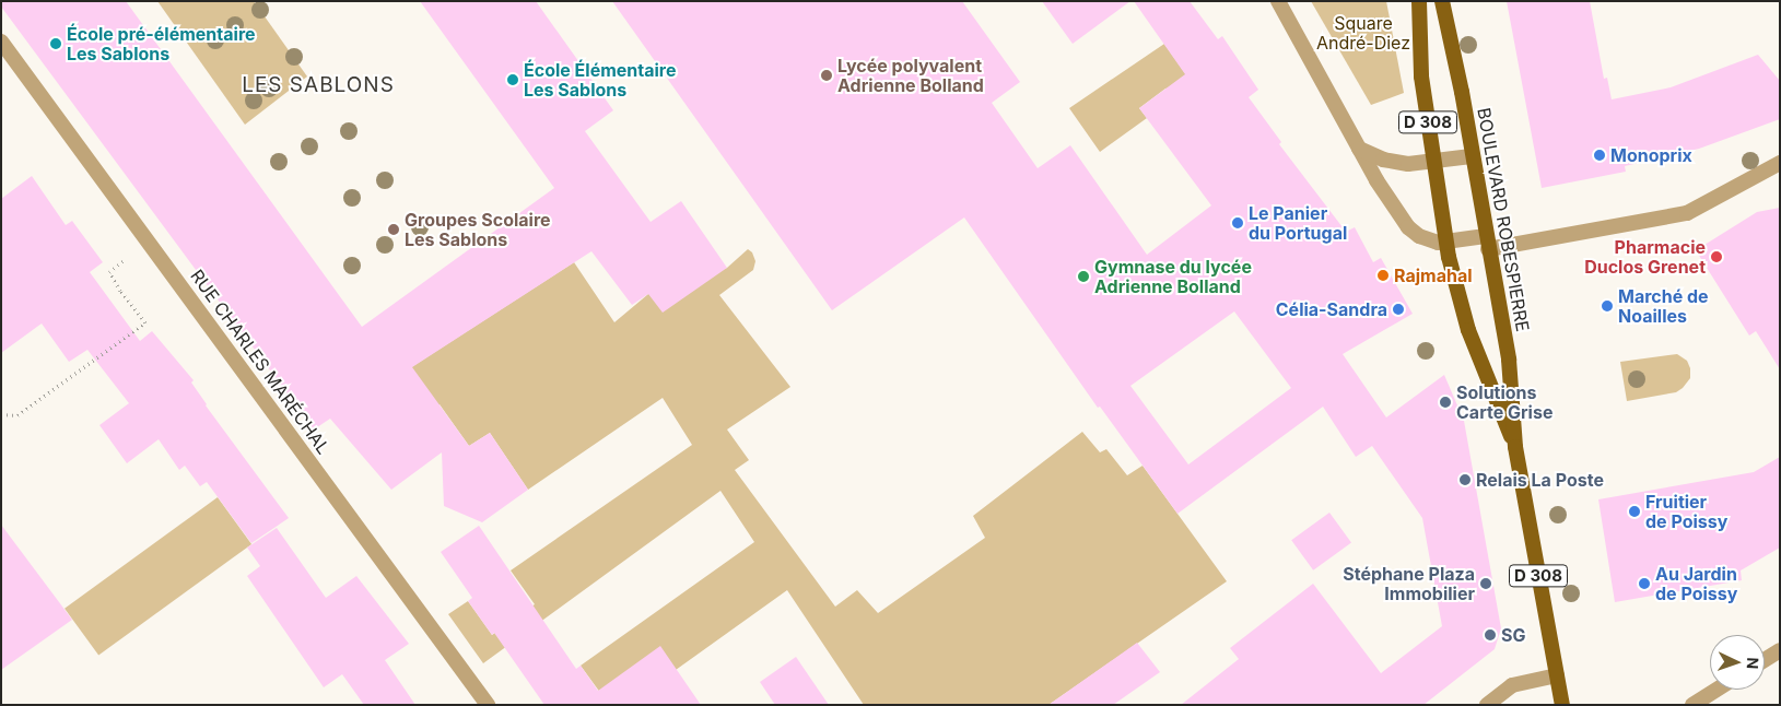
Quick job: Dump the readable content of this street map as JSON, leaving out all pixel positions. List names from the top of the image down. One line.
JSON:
{"streets":{"main road":["D 308","BOULEVARD ROBESPIERRE"],"street":["RUE CHARLES MARÉCHAL"]},"districts":["LES SABLONS"],"parks":["Square André-Diez"],"places":["École pré-élémentaire Les Sablons","Lycée polyvalent Adrienne Bolland","École Élémentaire Les Sablons","Monoprix","Le Panier du Portugal","Groupes Scolaire Les Sablons","Pharmacie Duclos Grenet","Rajmahal","Gymnase du lycée Adrienne Bolland","Marché de Noailles","Célia-Sandra","Solutions Carte Grise","Relais La Poste","Fruitier de Poissy","Stéphane Plaza Immobilier","Au Jardin de Poissy","SG"],"north":"right"}
